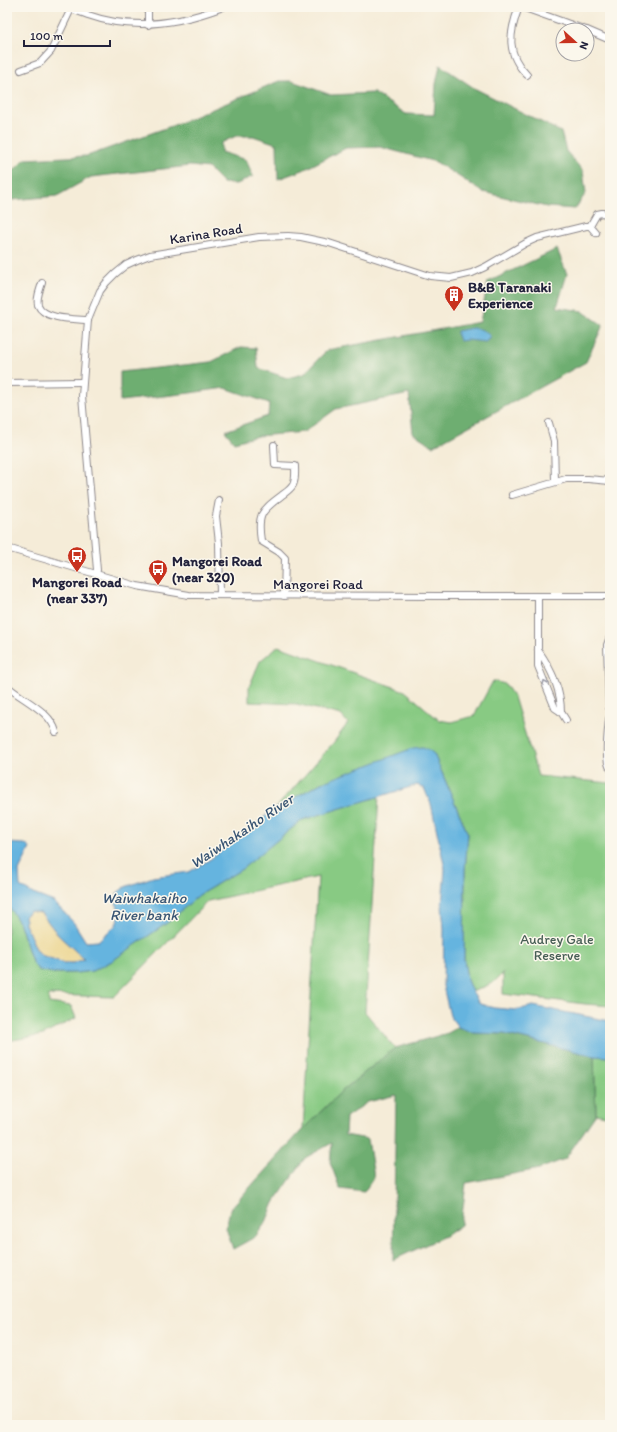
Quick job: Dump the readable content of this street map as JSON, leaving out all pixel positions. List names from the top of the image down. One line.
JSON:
{"streets":{"street":["Karina Road","Mangorei Road"]},"crossings":[["Karina Road","Mangorei Road"]],"water":["Waiwhakaiho River","Waiwhakaiho River bank"],"parks":["Audrey Gale Reserve"],"places":{"building":["B&B Taranaki Experience"],"bus stop":["Mangorei Road (near 337)","Mangorei Road (near 320)"]},"scale_bar":"100 m","north":"right"}
